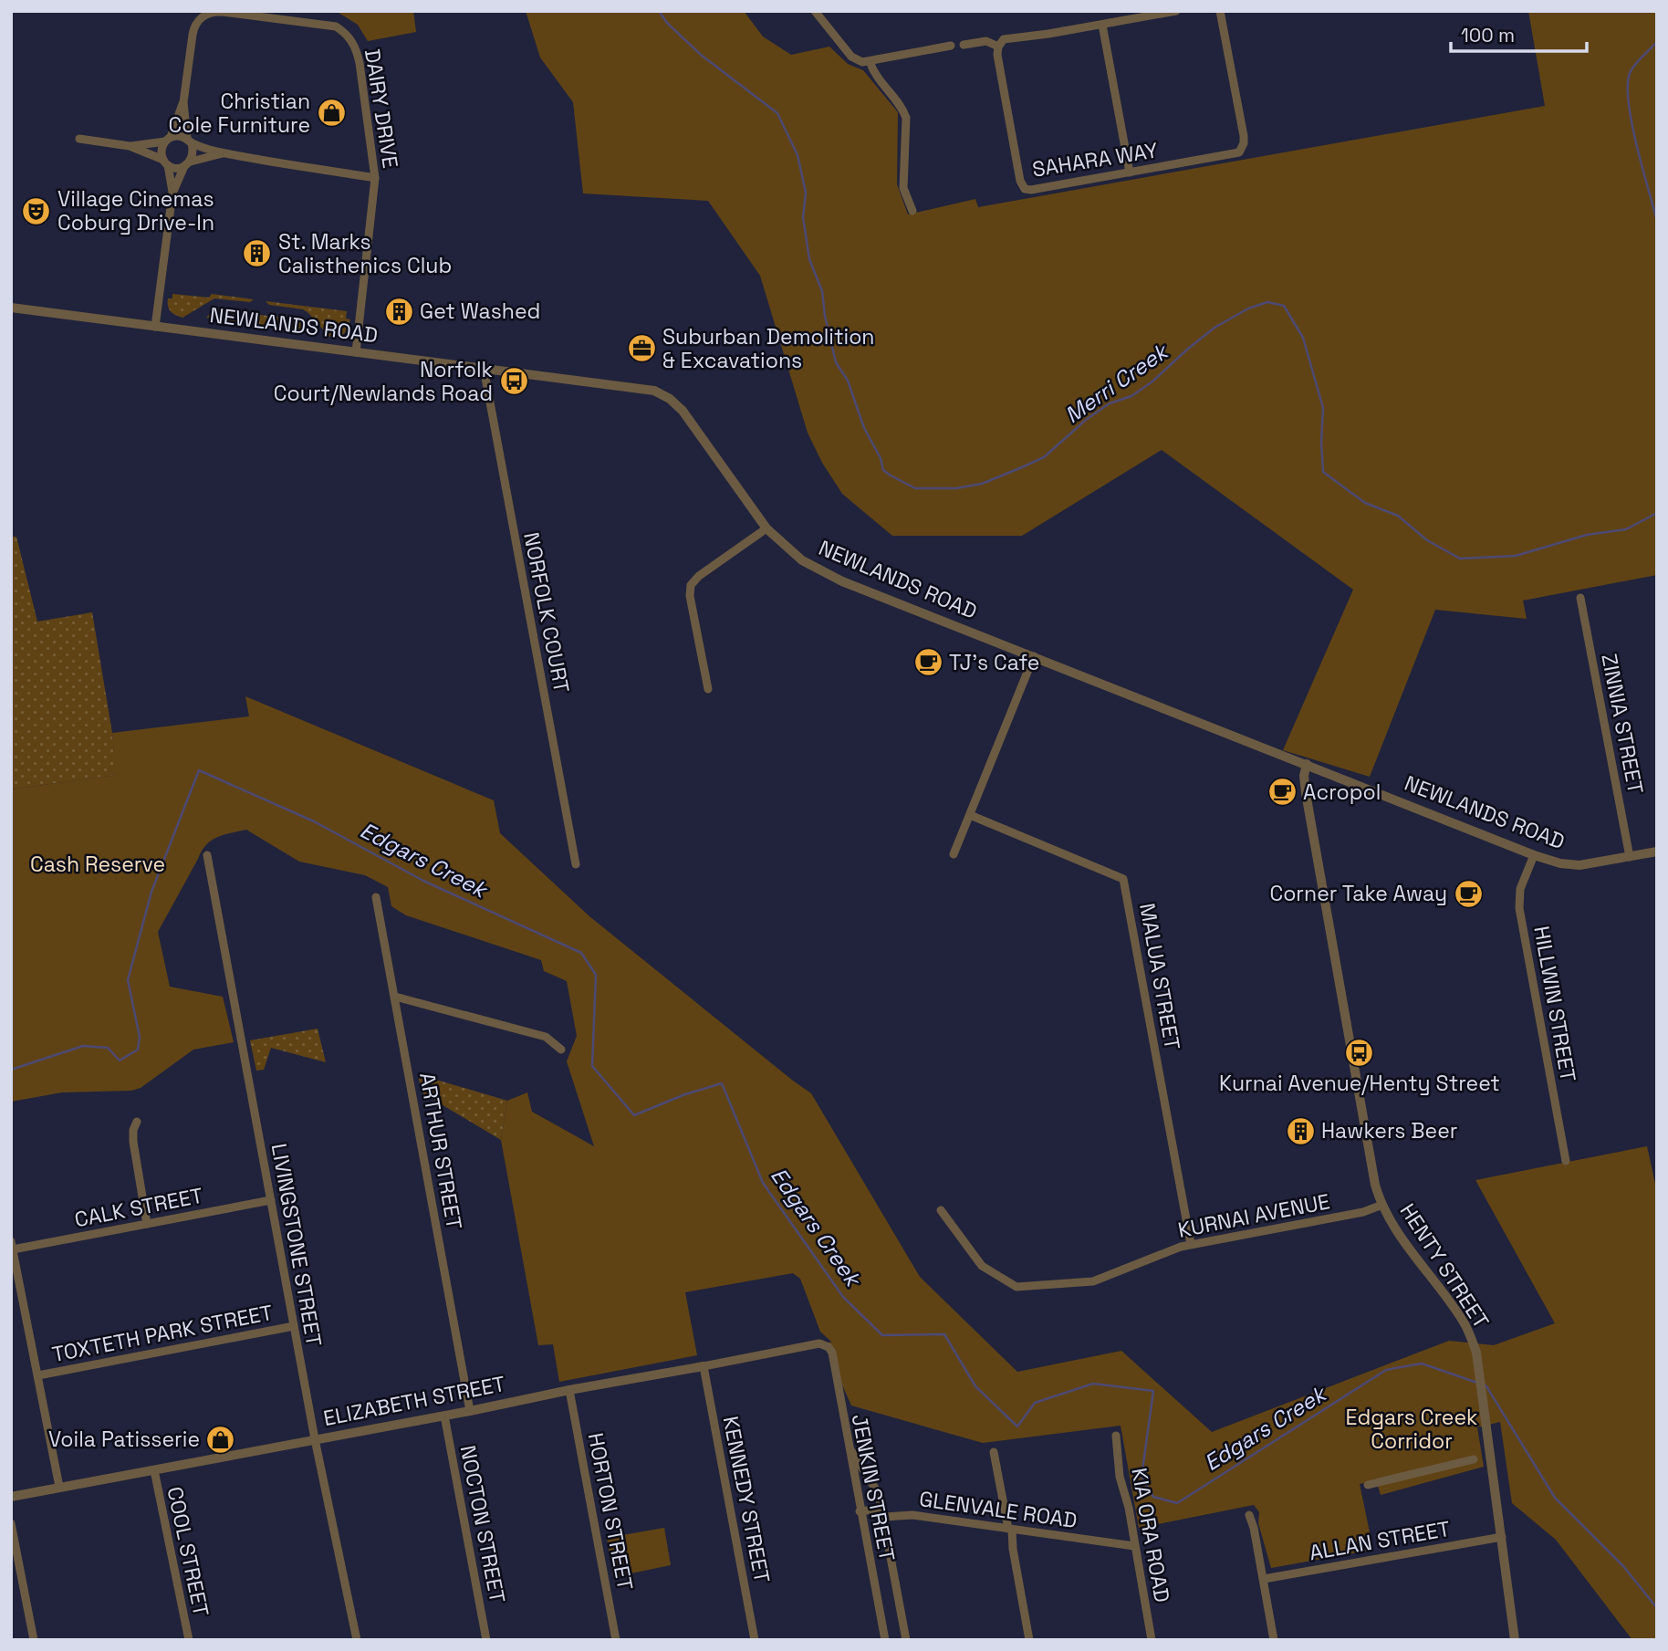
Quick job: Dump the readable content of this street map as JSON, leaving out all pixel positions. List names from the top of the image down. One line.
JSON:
{"streets":{"street":["DAIRY DRIVE","SAHARA WAY","NEWLANDS ROAD","NORFOLK COURT","ZINNIA STREET","MALUA STREET","HILLWIN STREET","ARTHUR STREET","CALK STREET","KURNAI AVENUE","LIVINGSTONE STREET","HENTY STREET","TOXTETH PARK STREET","ELIZABETH STREET","JENKIN STREET","KENNEDY STREET","GLENVALE ROAD","HORTON STREET","NOCTON STREET","KIA ORA ROAD","ALLAN STREET","COOL STREET"]},"crossings":[["DAIRY DRIVE","NEWLANDS ROAD"],["NEWLANDS ROAD","NORFOLK COURT"],["NEWLANDS ROAD","ZINNIA STREET"],["NEWLANDS ROAD","HILLWIN STREET"],["NEWLANDS ROAD","HENTY STREET"],["MALUA STREET","KURNAI AVENUE"],["ARTHUR STREET","ELIZABETH STREET"],["CALK STREET","LIVINGSTONE STREET"],["KURNAI AVENUE","HENTY STREET"],["LIVINGSTONE STREET","TOXTETH PARK STREET"],["LIVINGSTONE STREET","ELIZABETH STREET"],["HENTY STREET","ALLAN STREET"],["ELIZABETH STREET","JENKIN STREET"],["ELIZABETH STREET","KENNEDY STREET"],["ELIZABETH STREET","HORTON STREET"],["ELIZABETH STREET","NOCTON STREET"],["ELIZABETH STREET","COOL STREET"],["JENKIN STREET","GLENVALE ROAD"],["GLENVALE ROAD","KIA ORA ROAD"]],"water":["Merri Creek","Edgars Creek"],"parks":["Cash Reserve","Edgars Creek Corridor"],"places":{"shop":["Christian Cole Furniture","Voila Patisserie"],"theatre":["Village Cinemas Coburg Drive-In"],"building":["St. Marks Calisthenics Club","Get Washed","Hawkers Beer"],"office":["Suburban Demolition & Excavations"],"bus stop":["Norfolk Court/Newlands Road","Kurnai Avenue/Henty Street"],"cafe":["TJ's Cafe","Acropol","Corner Take Away"]},"scale_bar":"100 m"}
